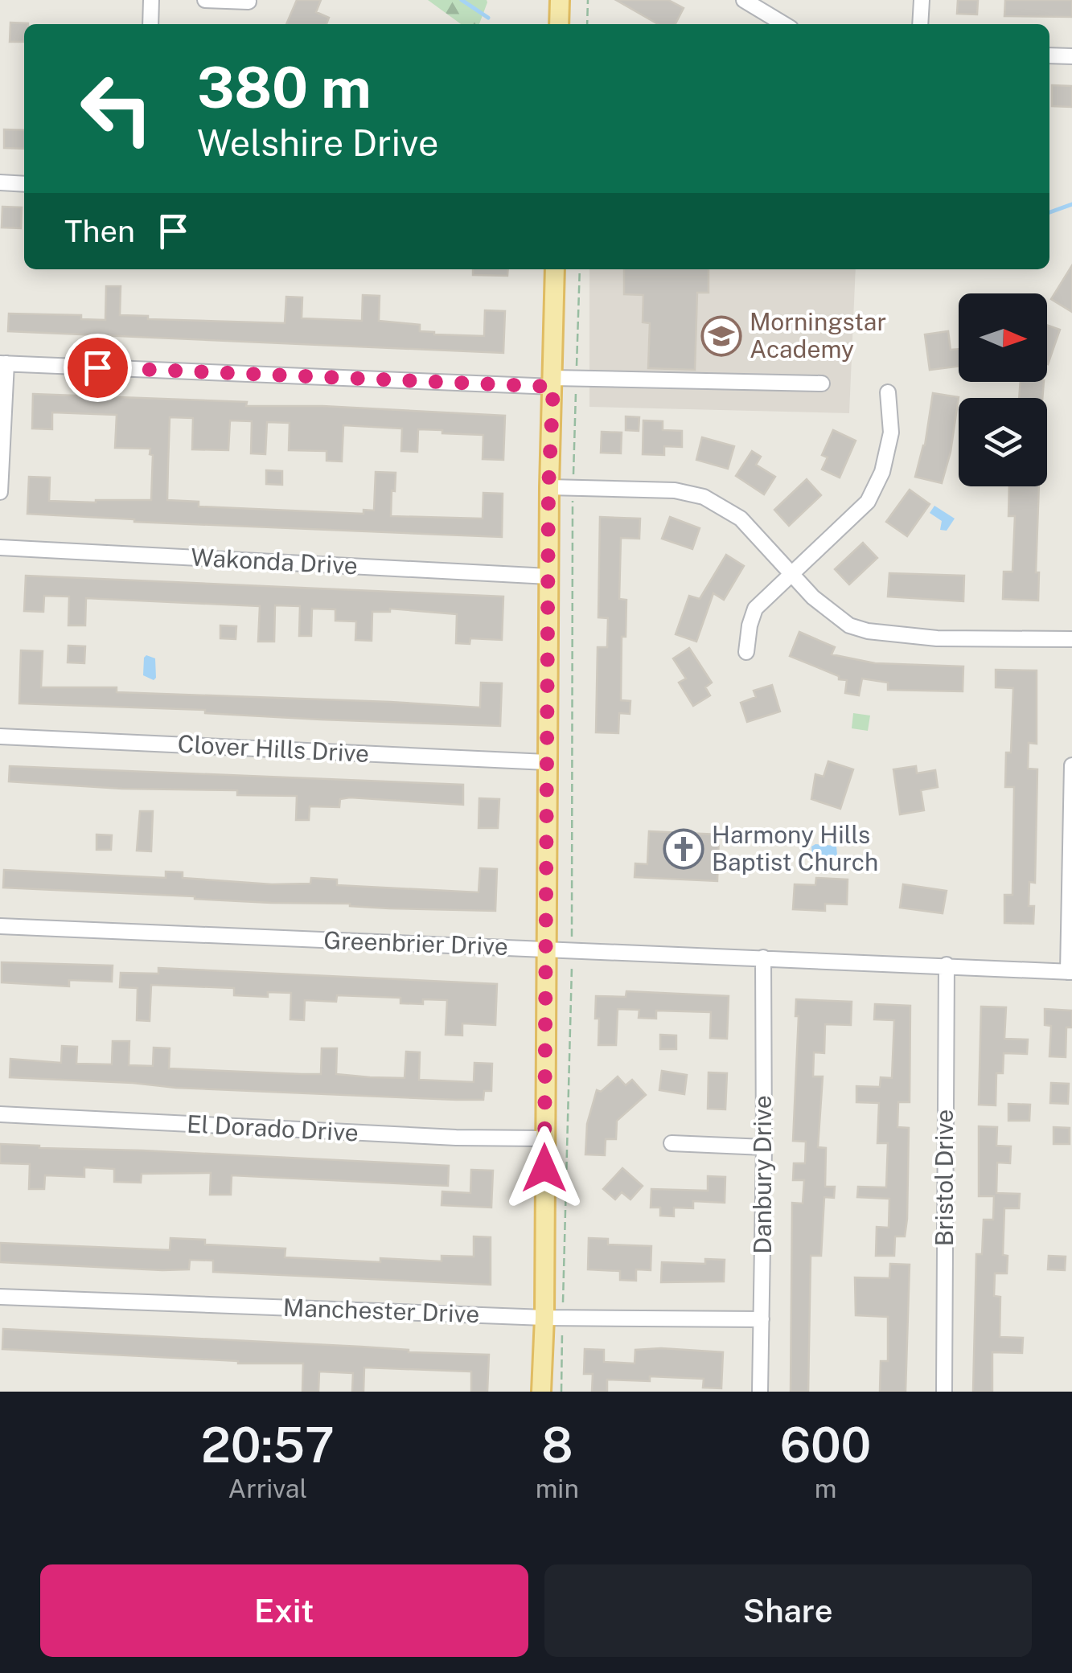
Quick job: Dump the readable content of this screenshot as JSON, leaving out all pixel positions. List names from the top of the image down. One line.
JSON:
{"streets":{"street":["Wakonda Drive","Clover Hills Drive","Greenbrier Drive","El Dorado Drive","Danbury Drive","Bristol Drive","Manchester Drive"]},"crossings":[["Greenbrier Drive","Danbury Drive"],["Greenbrier Drive","Bristol Drive"],["Danbury Drive","Manchester Drive"]],"places":{"school or university":["Morningstar Academy"],"church":["Harmony Hills Baptist Church"]},"north":"right","page":{"turn":["380 m","Welshire Drive"],"then":"Then","eta":["20:57","Arrival","8","min","600","m"],"buttons":["Exit","Share"]}}
